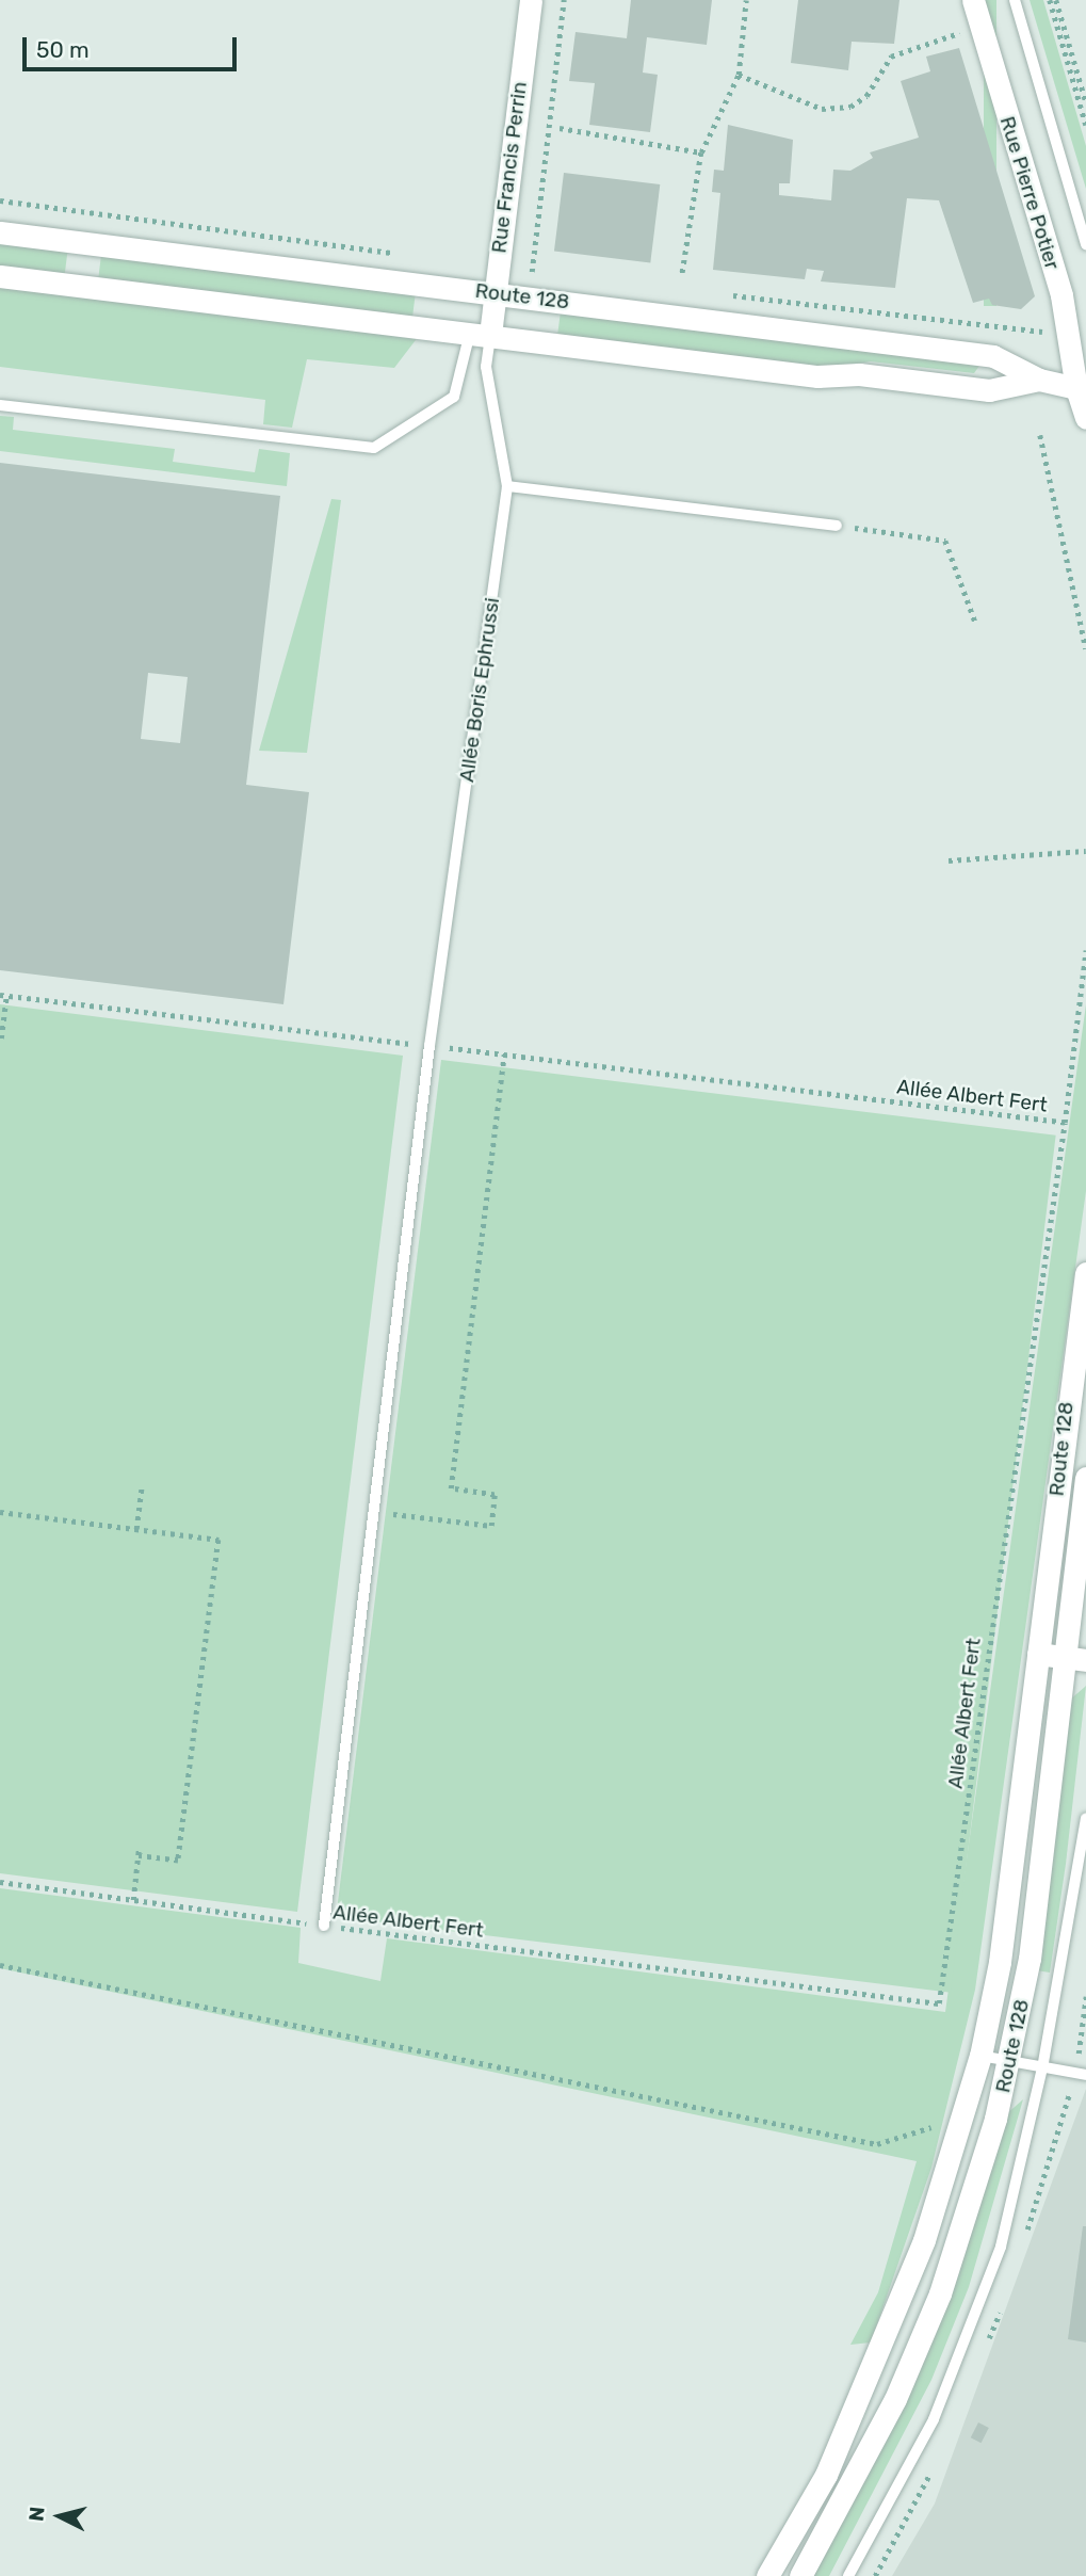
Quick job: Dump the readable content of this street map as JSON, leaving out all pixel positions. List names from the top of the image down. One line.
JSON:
{"streets":{"main road":["Rue Francis Perrin","Rue Pierre Potier","Route 128"],"lane":["Allée Boris Ephrussi"],"path":["Allée Albert Fert"]},"crossings":[["Rue Francis Perrin","Route 128"],["Rue Francis Perrin","Allée Boris Ephrussi"],["Rue Pierre Potier","Route 128"],["Route 128","Allée Boris Ephrussi"],["Allée Boris Ephrussi","Allée Albert Fert"]],"scale_bar":"50 m","north":"left"}
